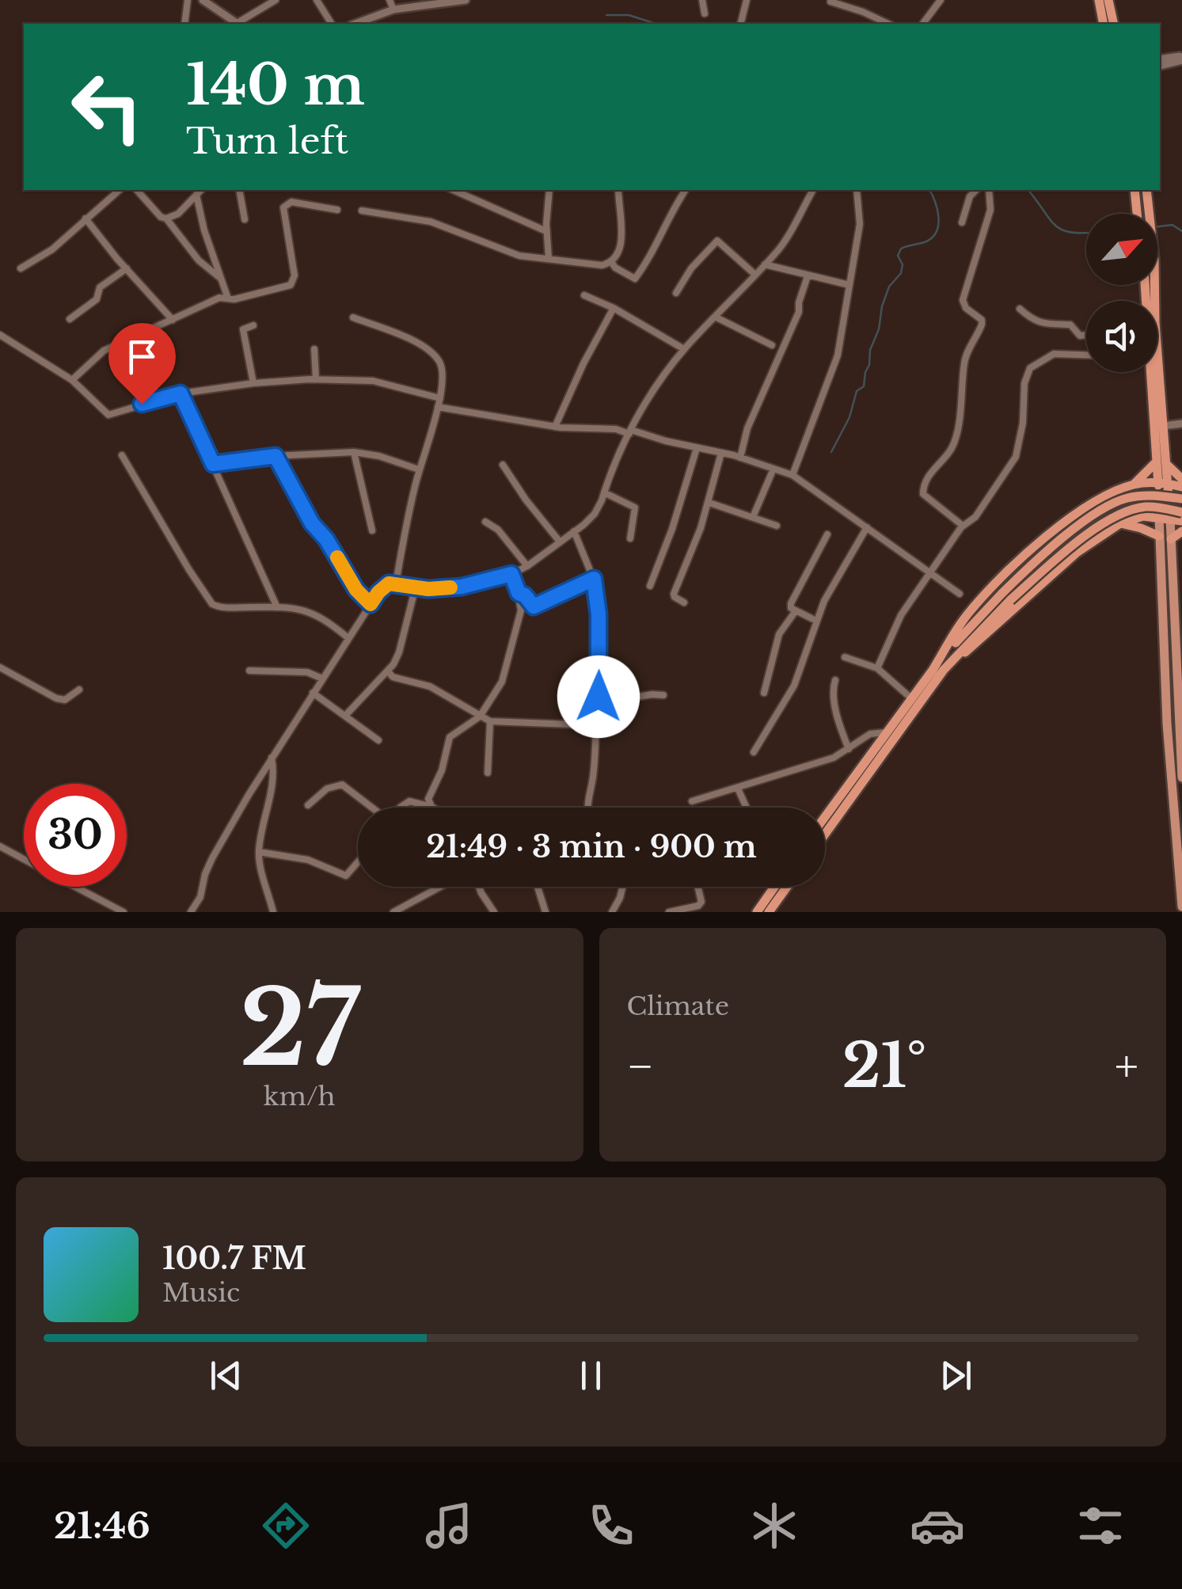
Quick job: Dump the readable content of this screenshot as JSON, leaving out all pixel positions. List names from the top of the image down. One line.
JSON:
{"north":"top right","page":{"turn":["140 m","Turn left"],"limit":"30","trip":"21:49 · 3 min · 900 m","tile":[["27","km/h"],"Climate"],"heat":["−","21°","+"],"song":["100.7 FM","Music"],"tabs":"21:46"}}
